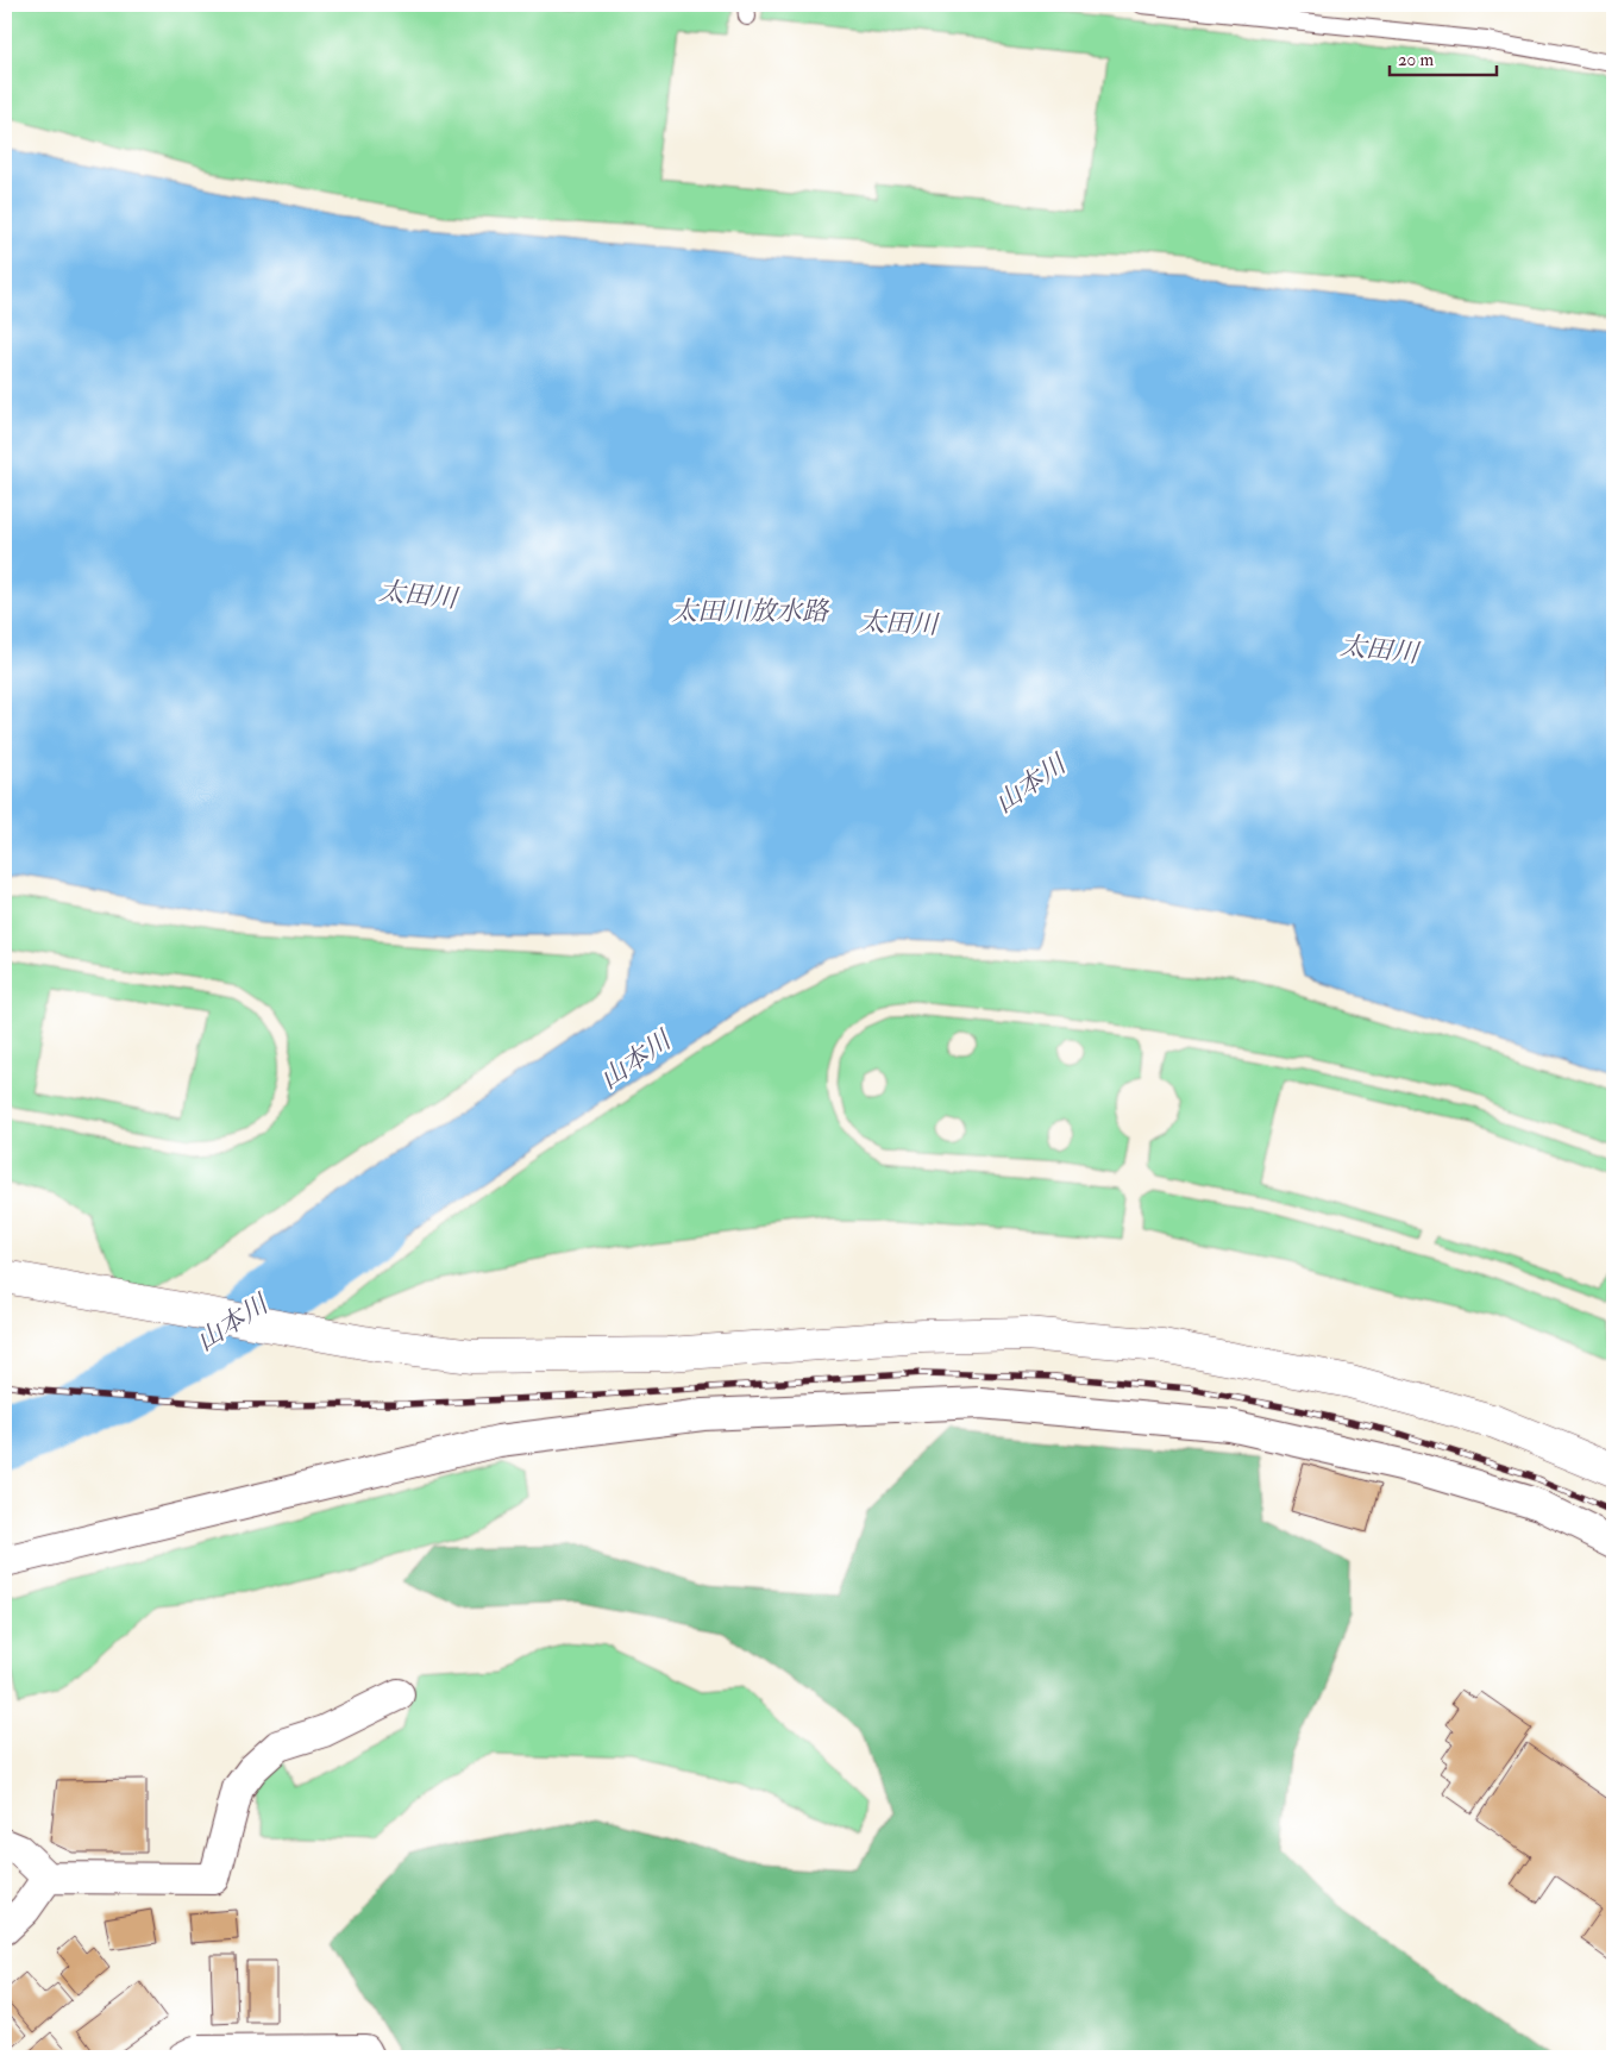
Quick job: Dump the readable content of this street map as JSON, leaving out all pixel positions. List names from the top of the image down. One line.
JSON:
{"water":["太田川","太田川放水路","山本川"],"scale_bar":"20 m"}
